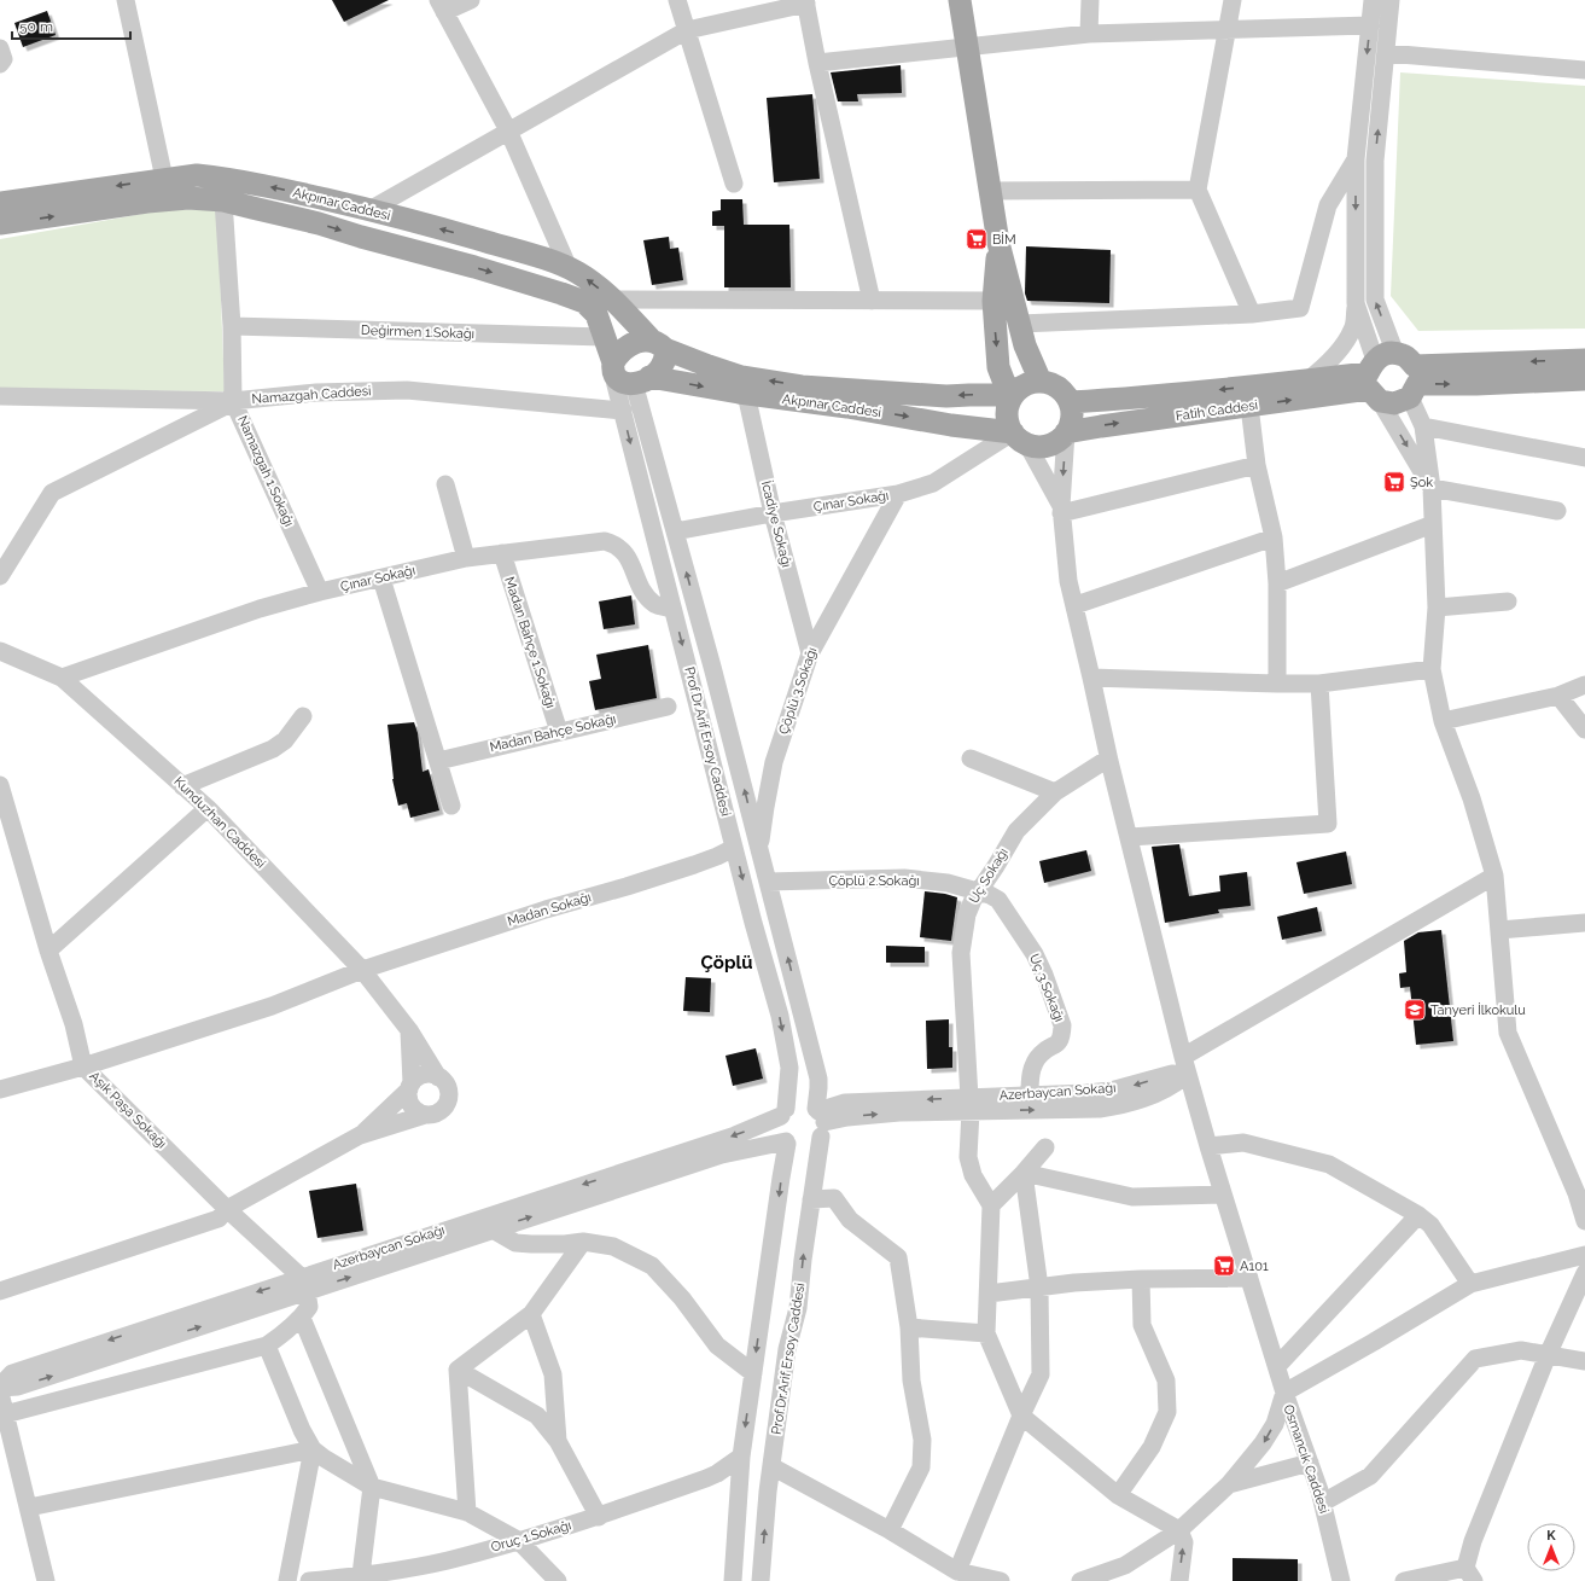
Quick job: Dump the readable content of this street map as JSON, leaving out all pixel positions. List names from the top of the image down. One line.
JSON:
{"streets":{"main road":["Akpınar Caddesi","Fatih Caddesi"],"street":["Değirmen 1.Sokağı","Namazgah Caddesi","Namazgah 1.Sokağı","Çınar Sokağı","İcadiye Sokağı","Madan Bahçe 1.Sokağı","Çöplü 3.Sokağı","Madan Bahçe Sokağı","Prof.Dr.Arif Ersoy Caddesi","Kunduzhan Caddesi","Uç Sokağı","Çöplü 2.Sokağı","Madan Sokağı","Uç 3.Sokağı","Azerbaycan Sokağı","Aşık Paşa Sokağı","Osmancık Caddesi","Oruç 1.Sokağı"]},"crossings":[["Akpınar Caddesi","Değirmen 1.Sokağı"],["Akpınar Caddesi","Fatih Caddesi"],["Akpınar Caddesi","Namazgah 1.Sokağı"],["Akpınar Caddesi","Çınar Sokağı"],["Akpınar Caddesi","İcadiye Sokağı"],["Akpınar Caddesi","Prof.Dr.Arif Ersoy Caddesi"],["Değirmen 1.Sokağı","Namazgah 1.Sokağı"],["Namazgah Caddesi","Namazgah 1.Sokağı"],["Namazgah Caddesi","Prof.Dr.Arif Ersoy Caddesi"],["Fatih Caddesi","Çınar Sokağı"],["Namazgah 1.Sokağı","Çınar Sokağı"],["Çınar Sokağı","İcadiye Sokağı"],["Çınar Sokağı","Madan Bahçe 1.Sokağı"],["Çınar Sokağı","Çöplü 3.Sokağı"],["Çınar Sokağı","Prof.Dr.Arif Ersoy Caddesi"],["Çınar Sokağı","Kunduzhan Caddesi"],["İcadiye Sokağı","Çöplü 3.Sokağı"],["Madan Bahçe 1.Sokağı","Madan Bahçe Sokağı"],["Çöplü 3.Sokağı","Prof.Dr.Arif Ersoy Caddesi"],["Prof.Dr.Arif Ersoy Caddesi","Çöplü 2.Sokağı"],["Prof.Dr.Arif Ersoy Caddesi","Madan Sokağı"],["Prof.Dr.Arif Ersoy Caddesi","Azerbaycan Sokağı"],["Kunduzhan Caddesi","Madan Sokağı"],["Uç Sokağı","Çöplü 2.Sokağı"],["Uç Sokağı","Uç 3.Sokağı"],["Uç Sokağı","Azerbaycan Sokağı"],["Uç Sokağı","Osmancık Caddesi"],["Çöplü 2.Sokağı","Uç 3.Sokağı"],["Madan Sokağı","Aşık Paşa Sokağı"],["Uç 3.Sokağı","Azerbaycan Sokağı"],["Azerbaycan Sokağı","Aşık Paşa Sokağı"]],"districts":["Çöplü"],"places":{"supermarket":["BİM","Şok","A101"],"school or university":["Tanyeri İlkokulu"]},"scale_bar":"50 m","north":"top"}
